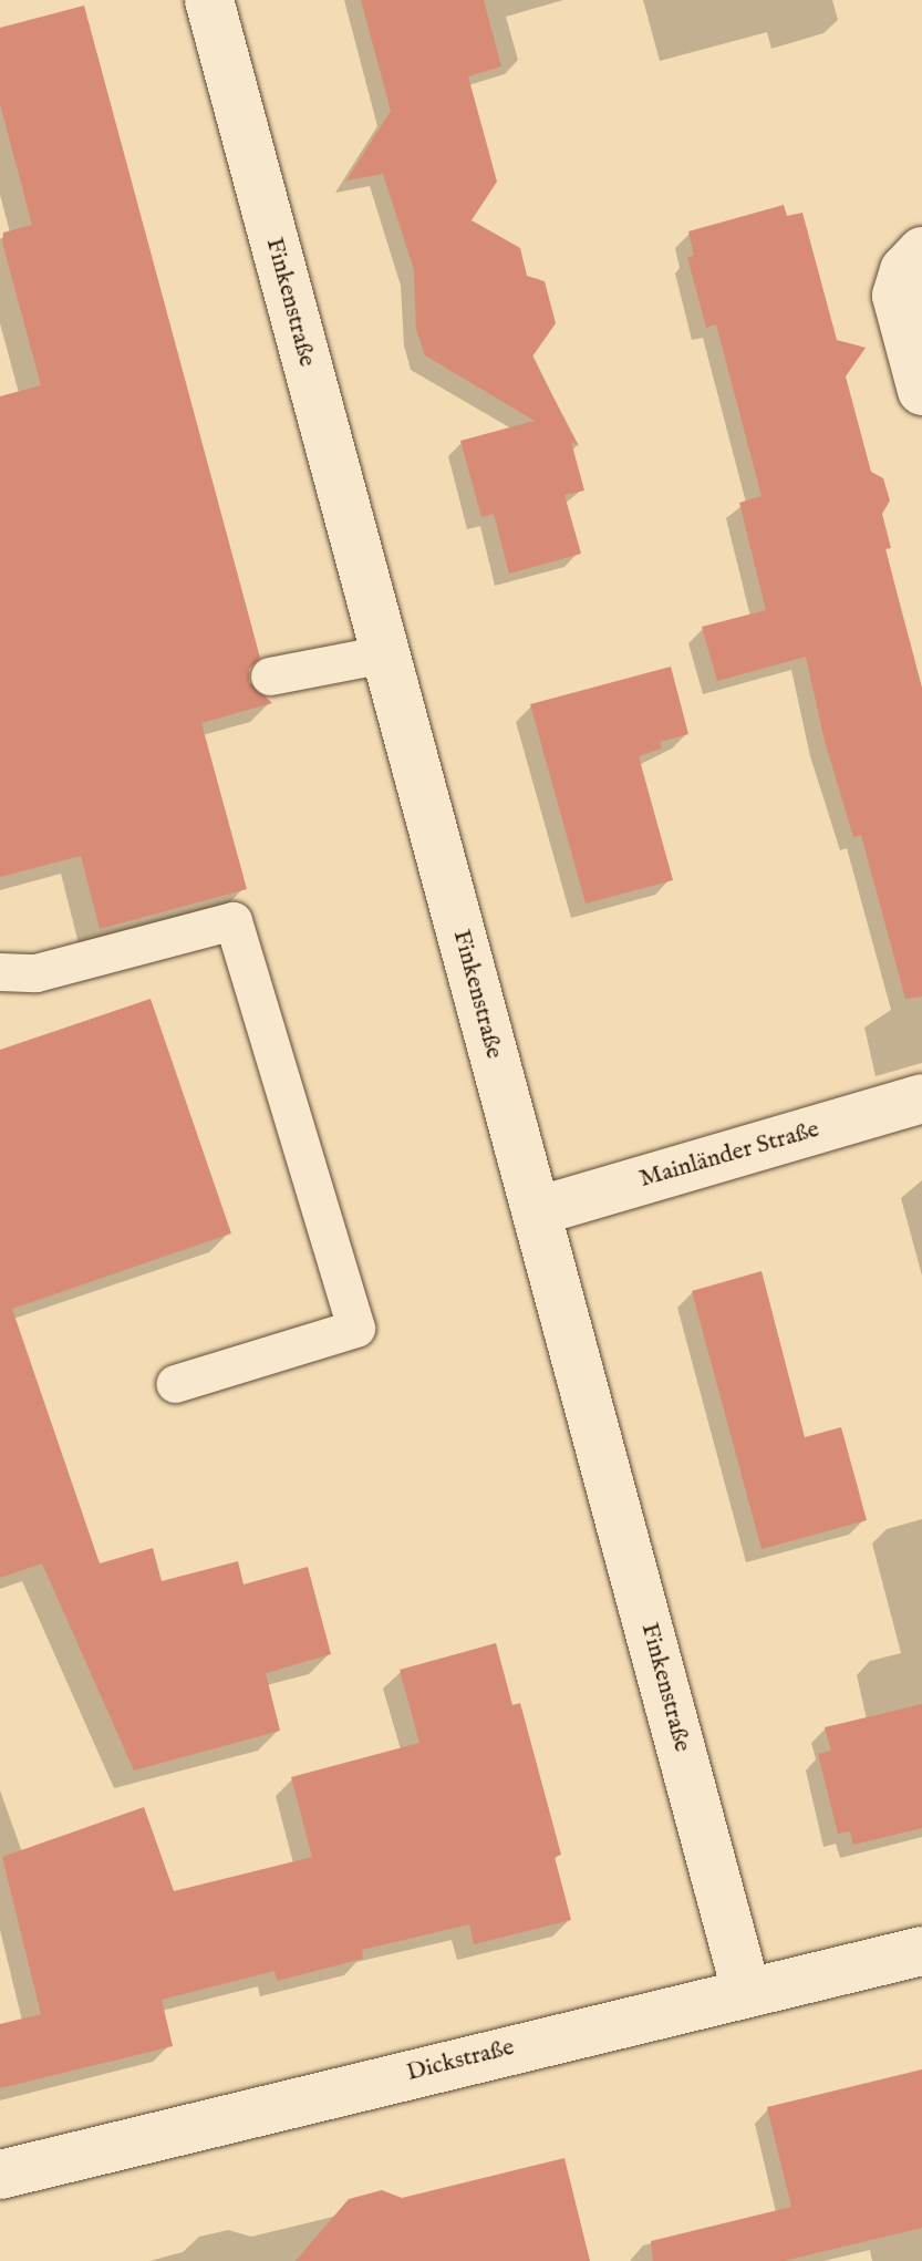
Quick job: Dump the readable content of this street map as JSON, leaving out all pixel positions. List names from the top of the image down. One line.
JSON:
{"streets":{"street":["Finkenstraße","Mainländer Straße","Dickstraße"]},"crossings":[["Finkenstraße","Mainländer Straße"],["Finkenstraße","Dickstraße"]]}
